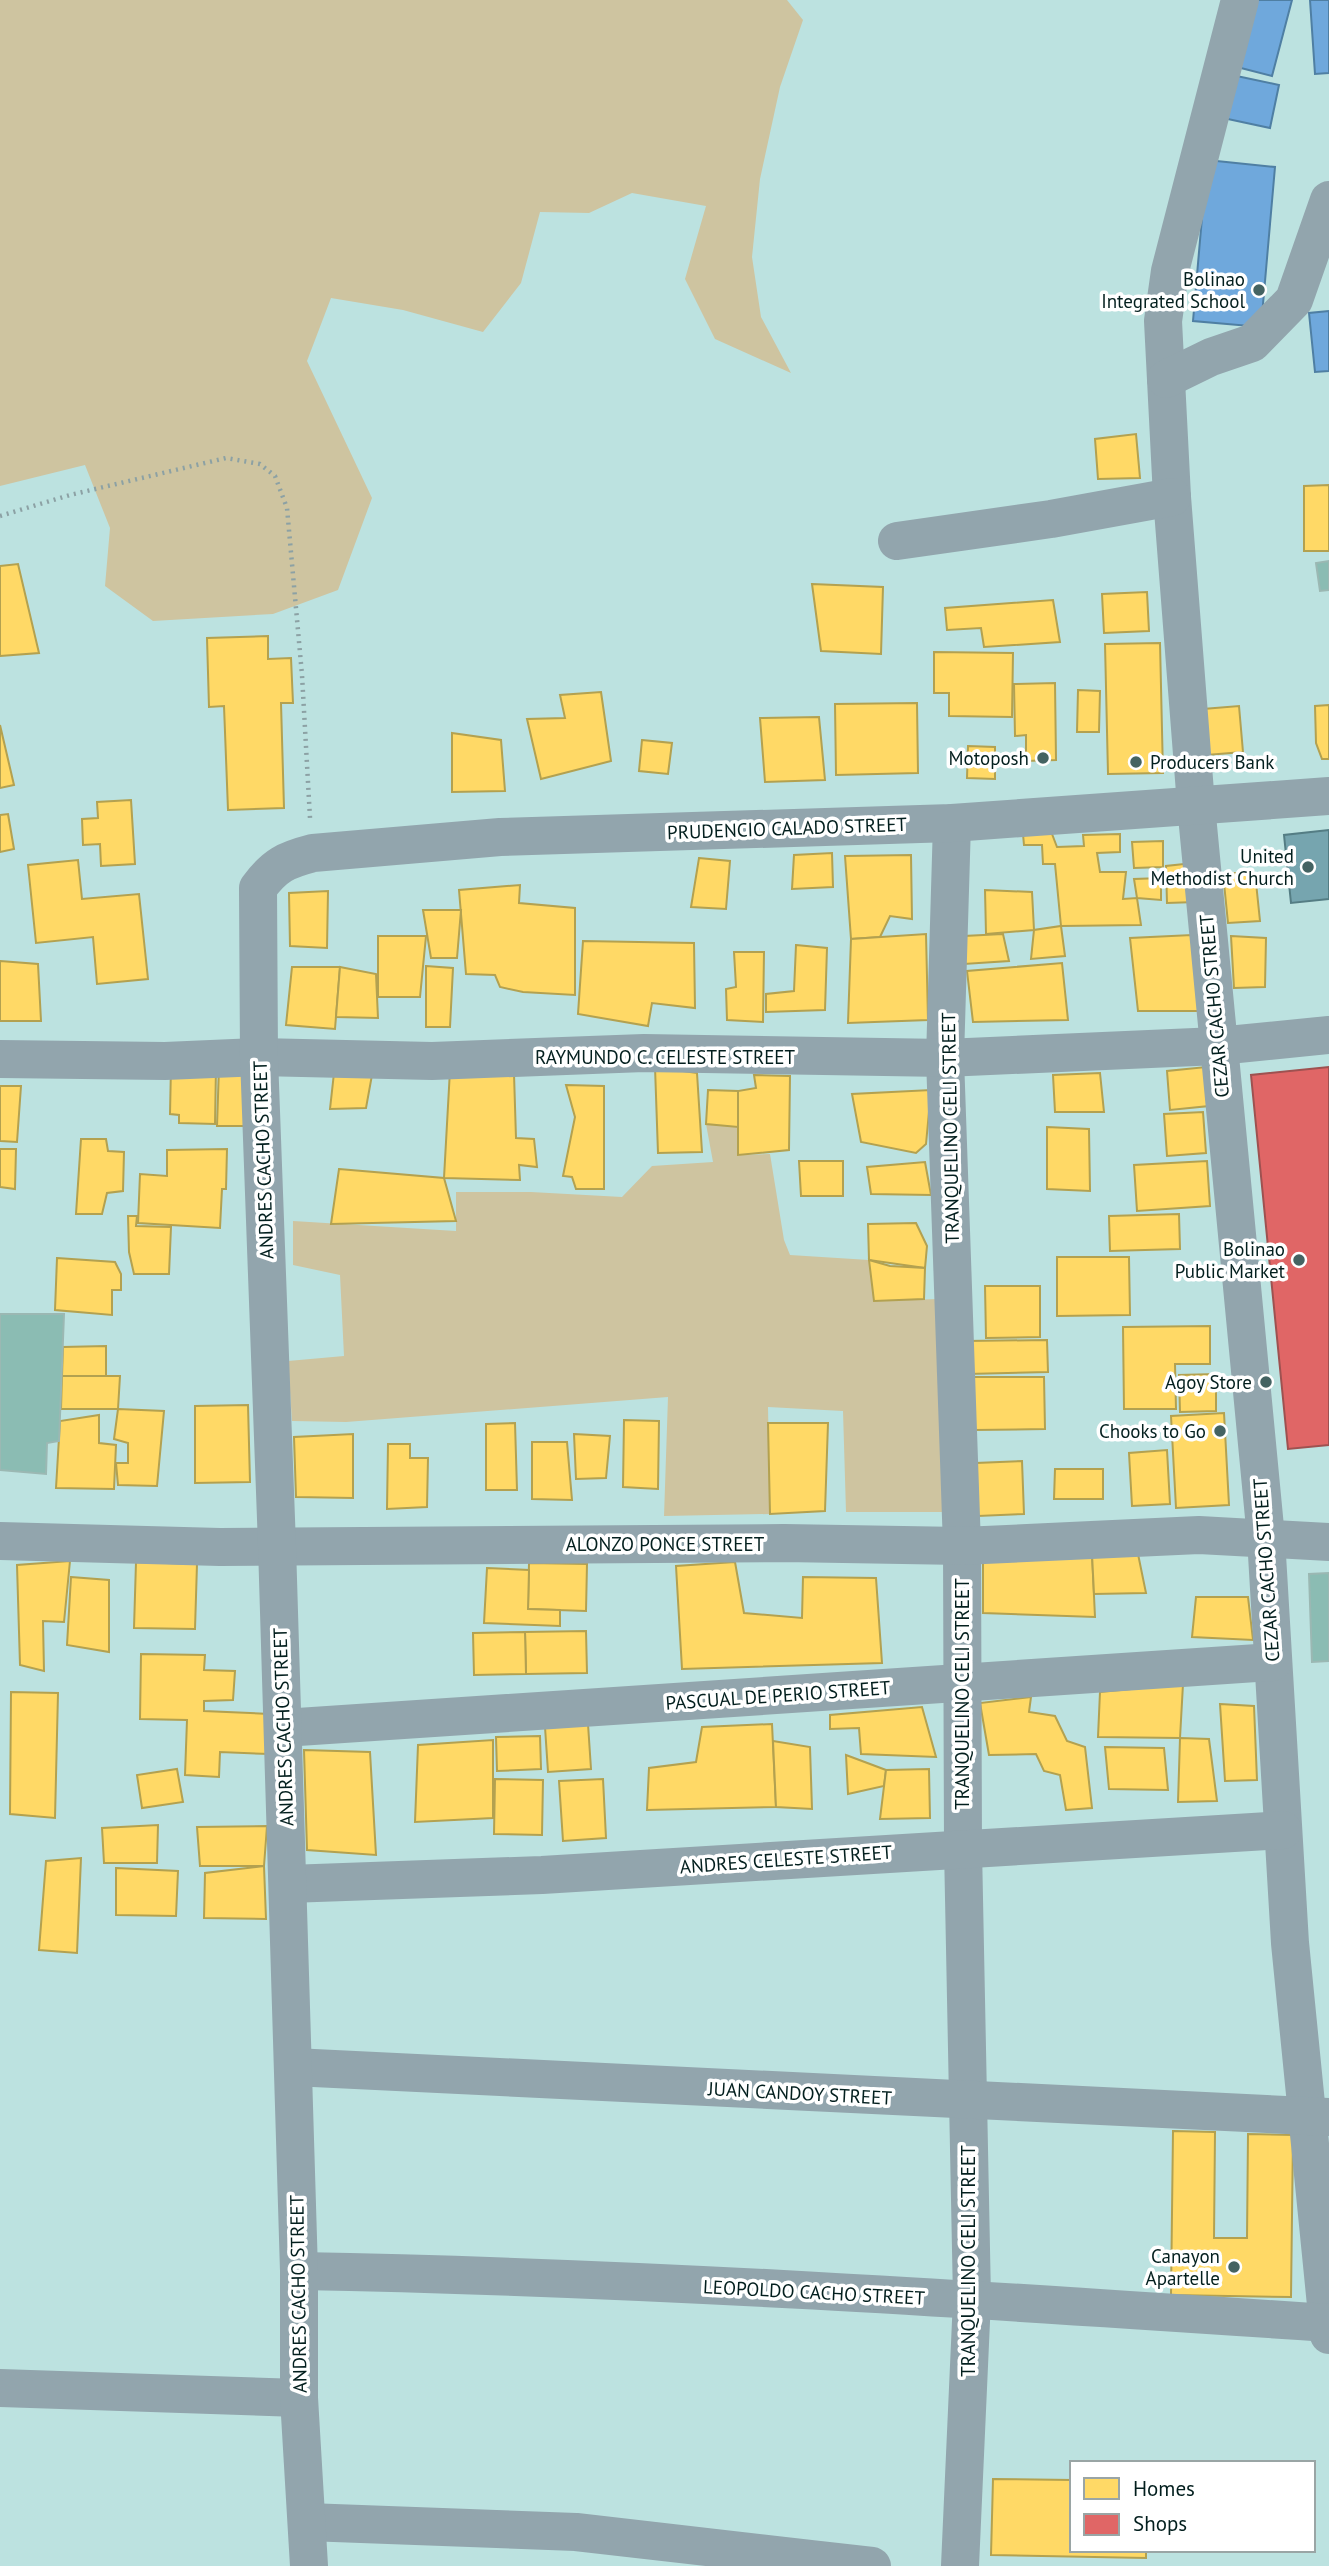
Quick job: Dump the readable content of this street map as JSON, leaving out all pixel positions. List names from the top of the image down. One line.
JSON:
{"streets":{"street":["PRUDENCIO CALADO STREET","CEZAR CACHO STREET","RAYMUNDO C. CELESTE STREET","TRANQUELINO CELI STREET","ANDRES CACHO STREET","ALONZO PONCE STREET","PASCUAL DE PERIO STREET","ANDRES CELESTE STREET","JUAN CANDOY STREET","LEOPOLDO CACHO STREET"]},"crossings":[["PRUDENCIO CALADO STREET","CEZAR CACHO STREET"],["PRUDENCIO CALADO STREET","TRANQUELINO CELI STREET"],["PRUDENCIO CALADO STREET","ANDRES CACHO STREET"],["CEZAR CACHO STREET","RAYMUNDO C. CELESTE STREET"],["CEZAR CACHO STREET","ALONZO PONCE STREET"],["CEZAR CACHO STREET","PASCUAL DE PERIO STREET"],["CEZAR CACHO STREET","ANDRES CELESTE STREET"],["CEZAR CACHO STREET","JUAN CANDOY STREET"],["CEZAR CACHO STREET","LEOPOLDO CACHO STREET"],["RAYMUNDO C. CELESTE STREET","TRANQUELINO CELI STREET"],["RAYMUNDO C. CELESTE STREET","ANDRES CACHO STREET"],["TRANQUELINO CELI STREET","ALONZO PONCE STREET"],["TRANQUELINO CELI STREET","PASCUAL DE PERIO STREET"],["TRANQUELINO CELI STREET","ANDRES CELESTE STREET"],["TRANQUELINO CELI STREET","JUAN CANDOY STREET"],["TRANQUELINO CELI STREET","LEOPOLDO CACHO STREET"],["ANDRES CACHO STREET","ALONZO PONCE STREET"],["ANDRES CACHO STREET","PASCUAL DE PERIO STREET"],["ANDRES CACHO STREET","ANDRES CELESTE STREET"],["ANDRES CACHO STREET","JUAN CANDOY STREET"],["ANDRES CACHO STREET","LEOPOLDO CACHO STREET"]],"places":["Bolinao Integrated School","Motoposh","Producers Bank","United Methodist Church","Bolinao Public Market","Agoy Store","Chooks to Go","Canayon Apartelle"],"legend":["Homes","Shops"]}
